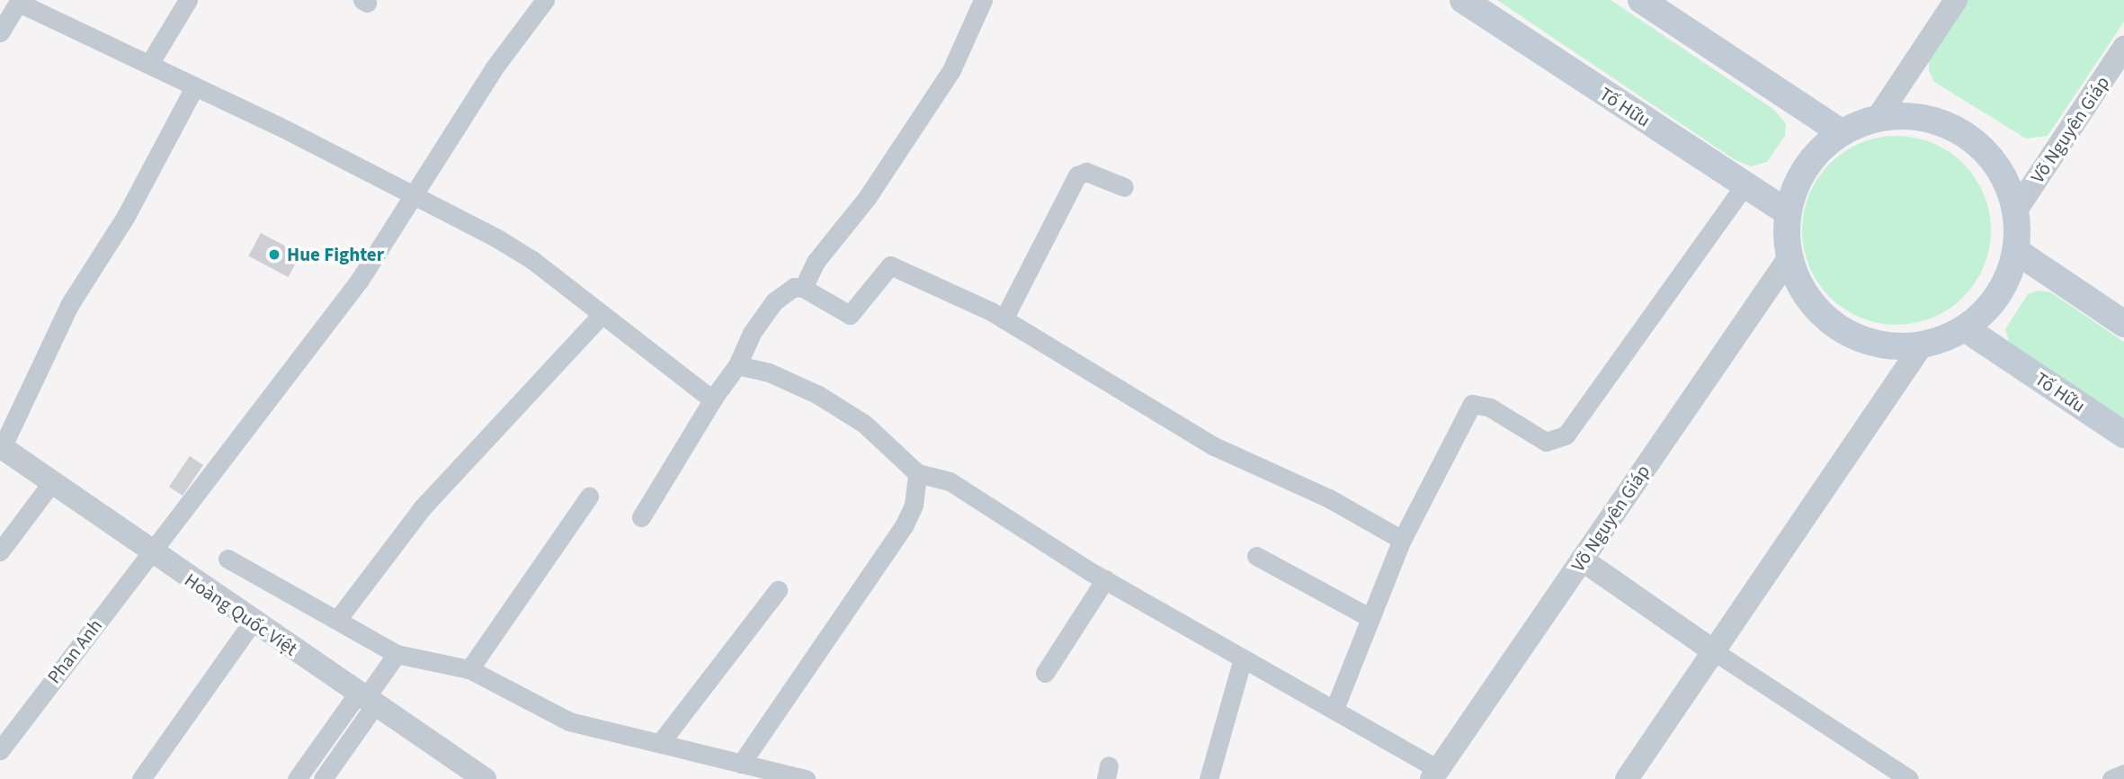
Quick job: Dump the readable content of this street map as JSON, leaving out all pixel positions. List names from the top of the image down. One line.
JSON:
{"streets":{"main road":["Tố Hữu"],"street":["Võ Nguyên Giáp","Hoàng Quốc Việt","Phan Anh"]},"crossings":[["Hoàng Quốc Việt","Phan Anh"]],"places":["Hue Fighter"]}
